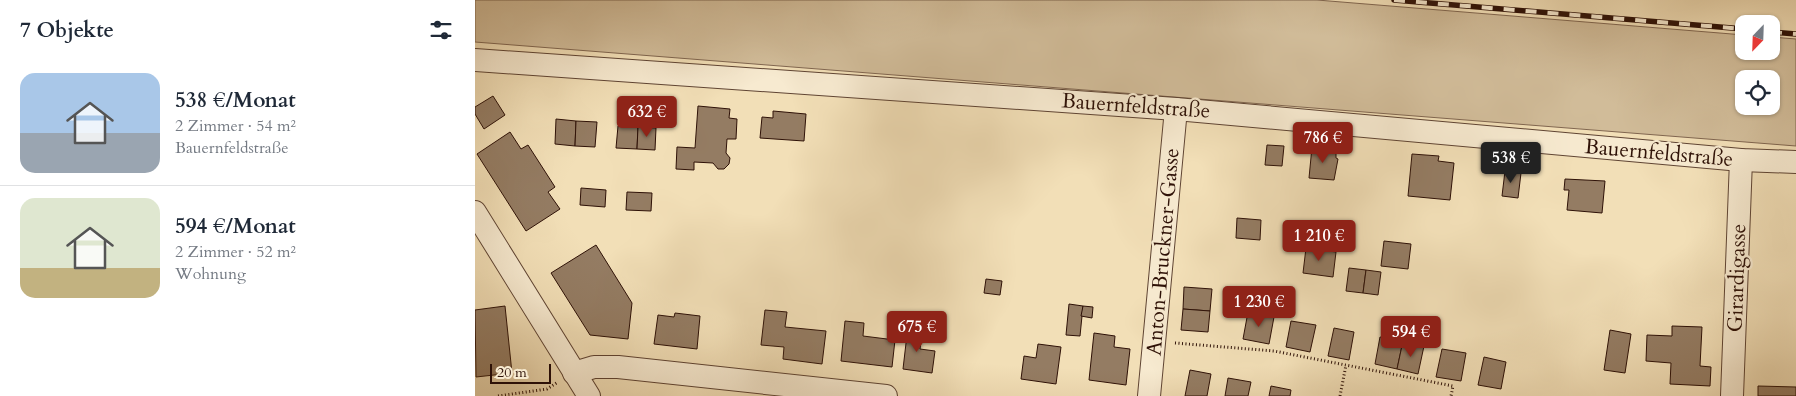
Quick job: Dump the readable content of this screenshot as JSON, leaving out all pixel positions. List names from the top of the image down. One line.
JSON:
{"streets":{"street":["Bauernfeldstraße","Anton-Bruckner-Gasse","Girardigasse"]},"crossings":[["Bauernfeldstraße","Anton-Bruckner-Gasse"],["Bauernfeldstraße","Girardigasse"]],"scale_bar":"20 m","north":"bottom left","page":{"heading":"7 Objekte","list":[{"name":"538 €/Monat","note":"2 Zimmer · 54 m² · Bauernfeldstraße"},{"name":"594 €/Monat","note":"2 Zimmer · 52 m² · Wohnung"}],"price":["632 €","786 €","538 €","1 210 €","1 230 €","675 €","594 €"],"scale":"20 m"}}
